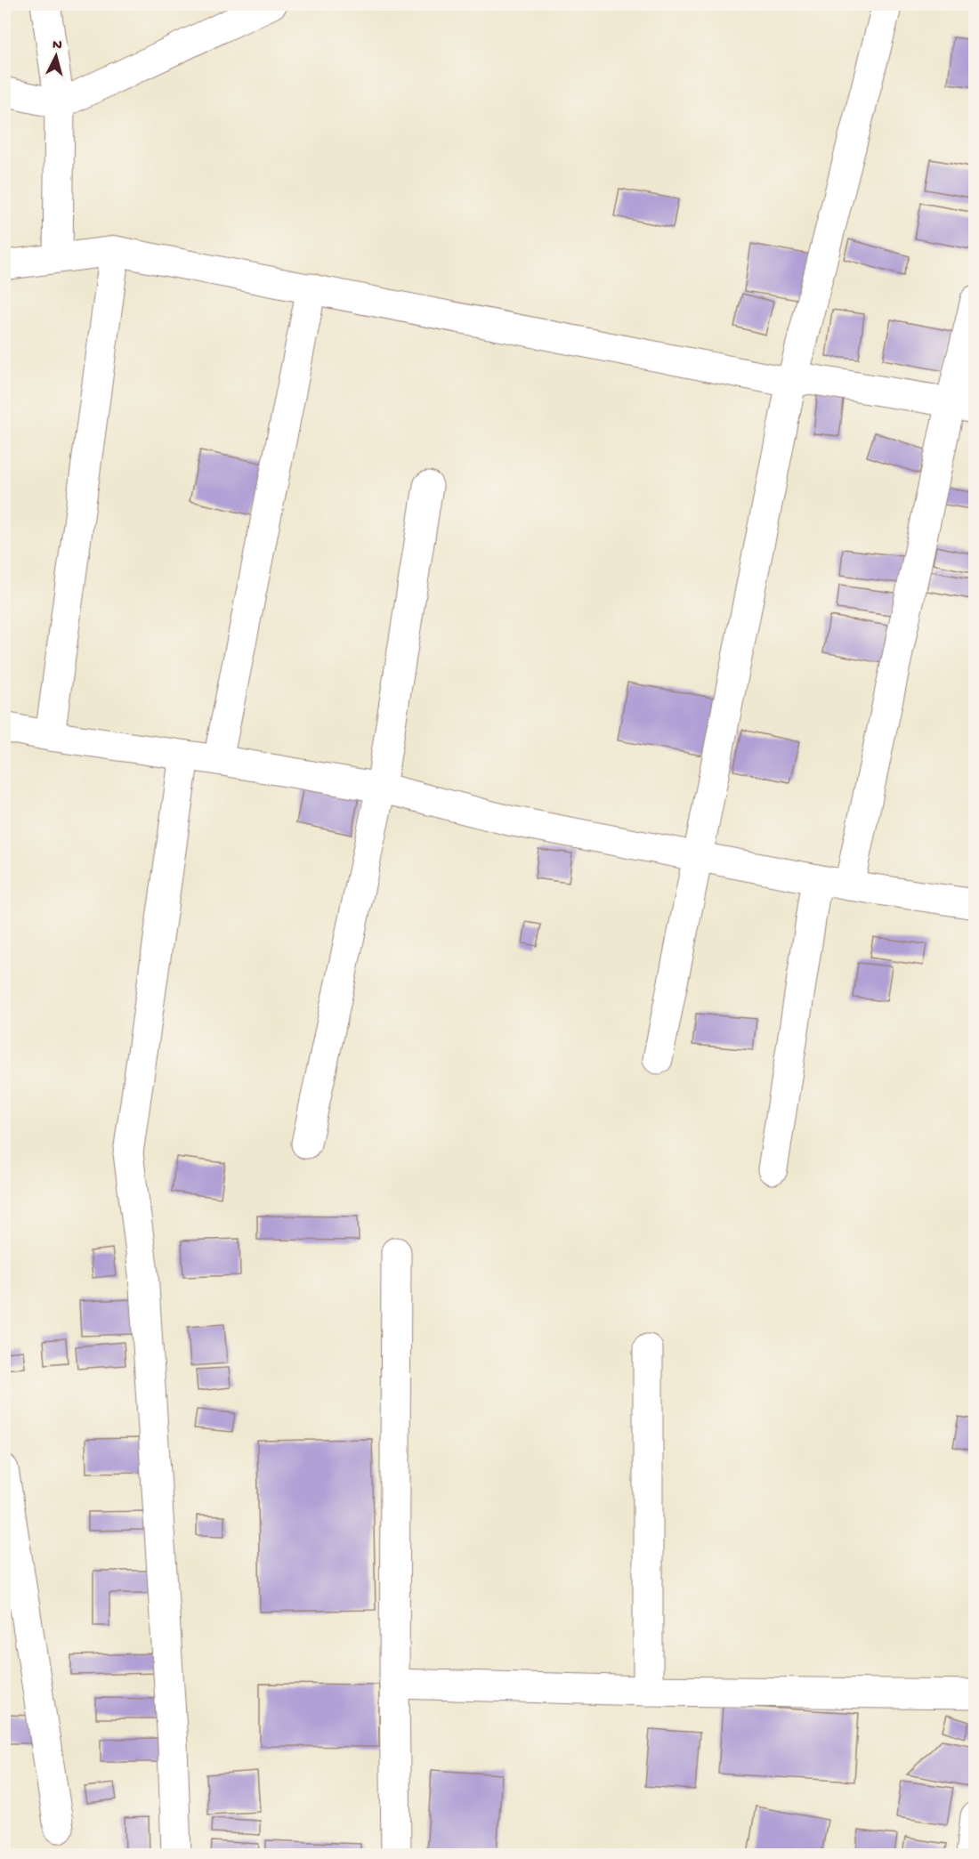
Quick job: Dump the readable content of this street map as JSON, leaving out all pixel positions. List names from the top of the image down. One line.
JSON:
{"north":"top"}
